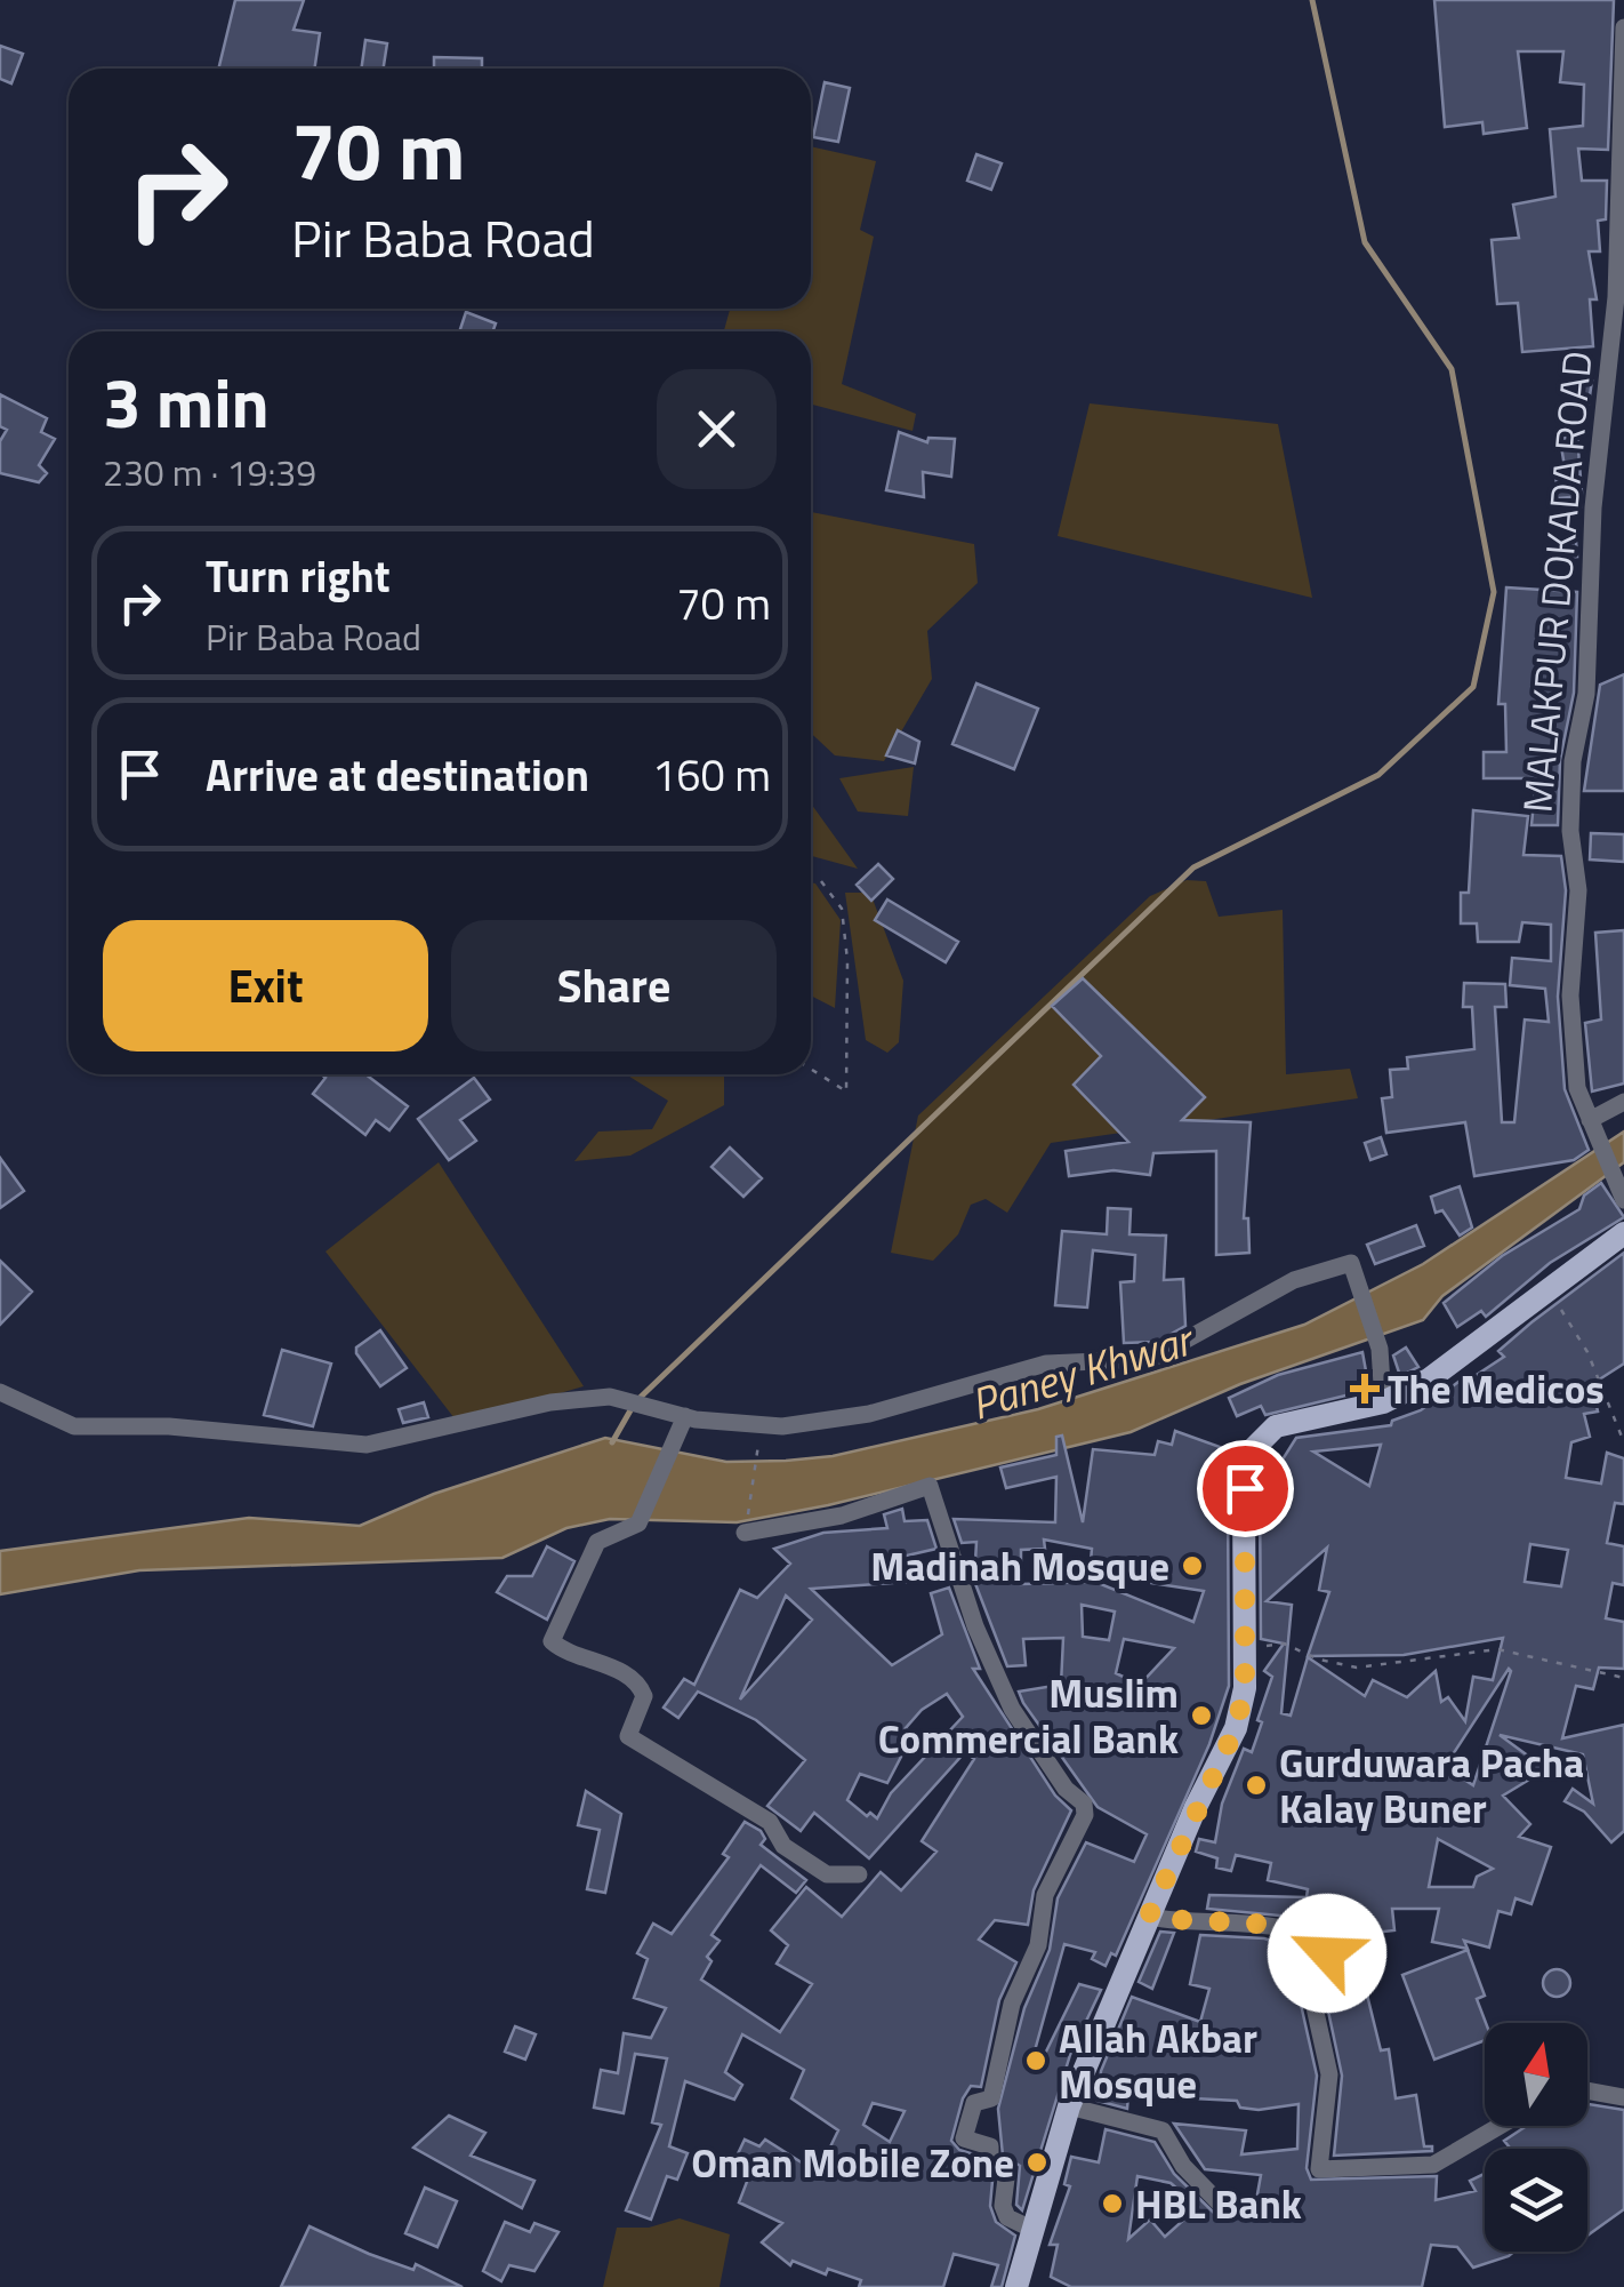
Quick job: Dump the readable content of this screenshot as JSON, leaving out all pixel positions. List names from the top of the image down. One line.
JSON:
{"streets":{"street":["MALAKPUR DOKADA ROAD"]},"water":["Paney Khwar"],"places":{"health":["The Medicos"],"other":["Madinah Mosque","Muslim Commercial Bank","Gurduwara Pacha Kalay Buner","Allah Akbar Mosque","Oman Mobile Zone","HBL Bank"]},"north":"top","page":{"turn":["70 m","Pir Baba Road"],"heading":["3 min","230 m · 19:39"],"list":[{"name":"Turn right","note":"Pir Baba Road","value":"70 m"},{"name":"Arrive at destination","value":"160 m"}],"buttons":["Exit","Share"]}}
